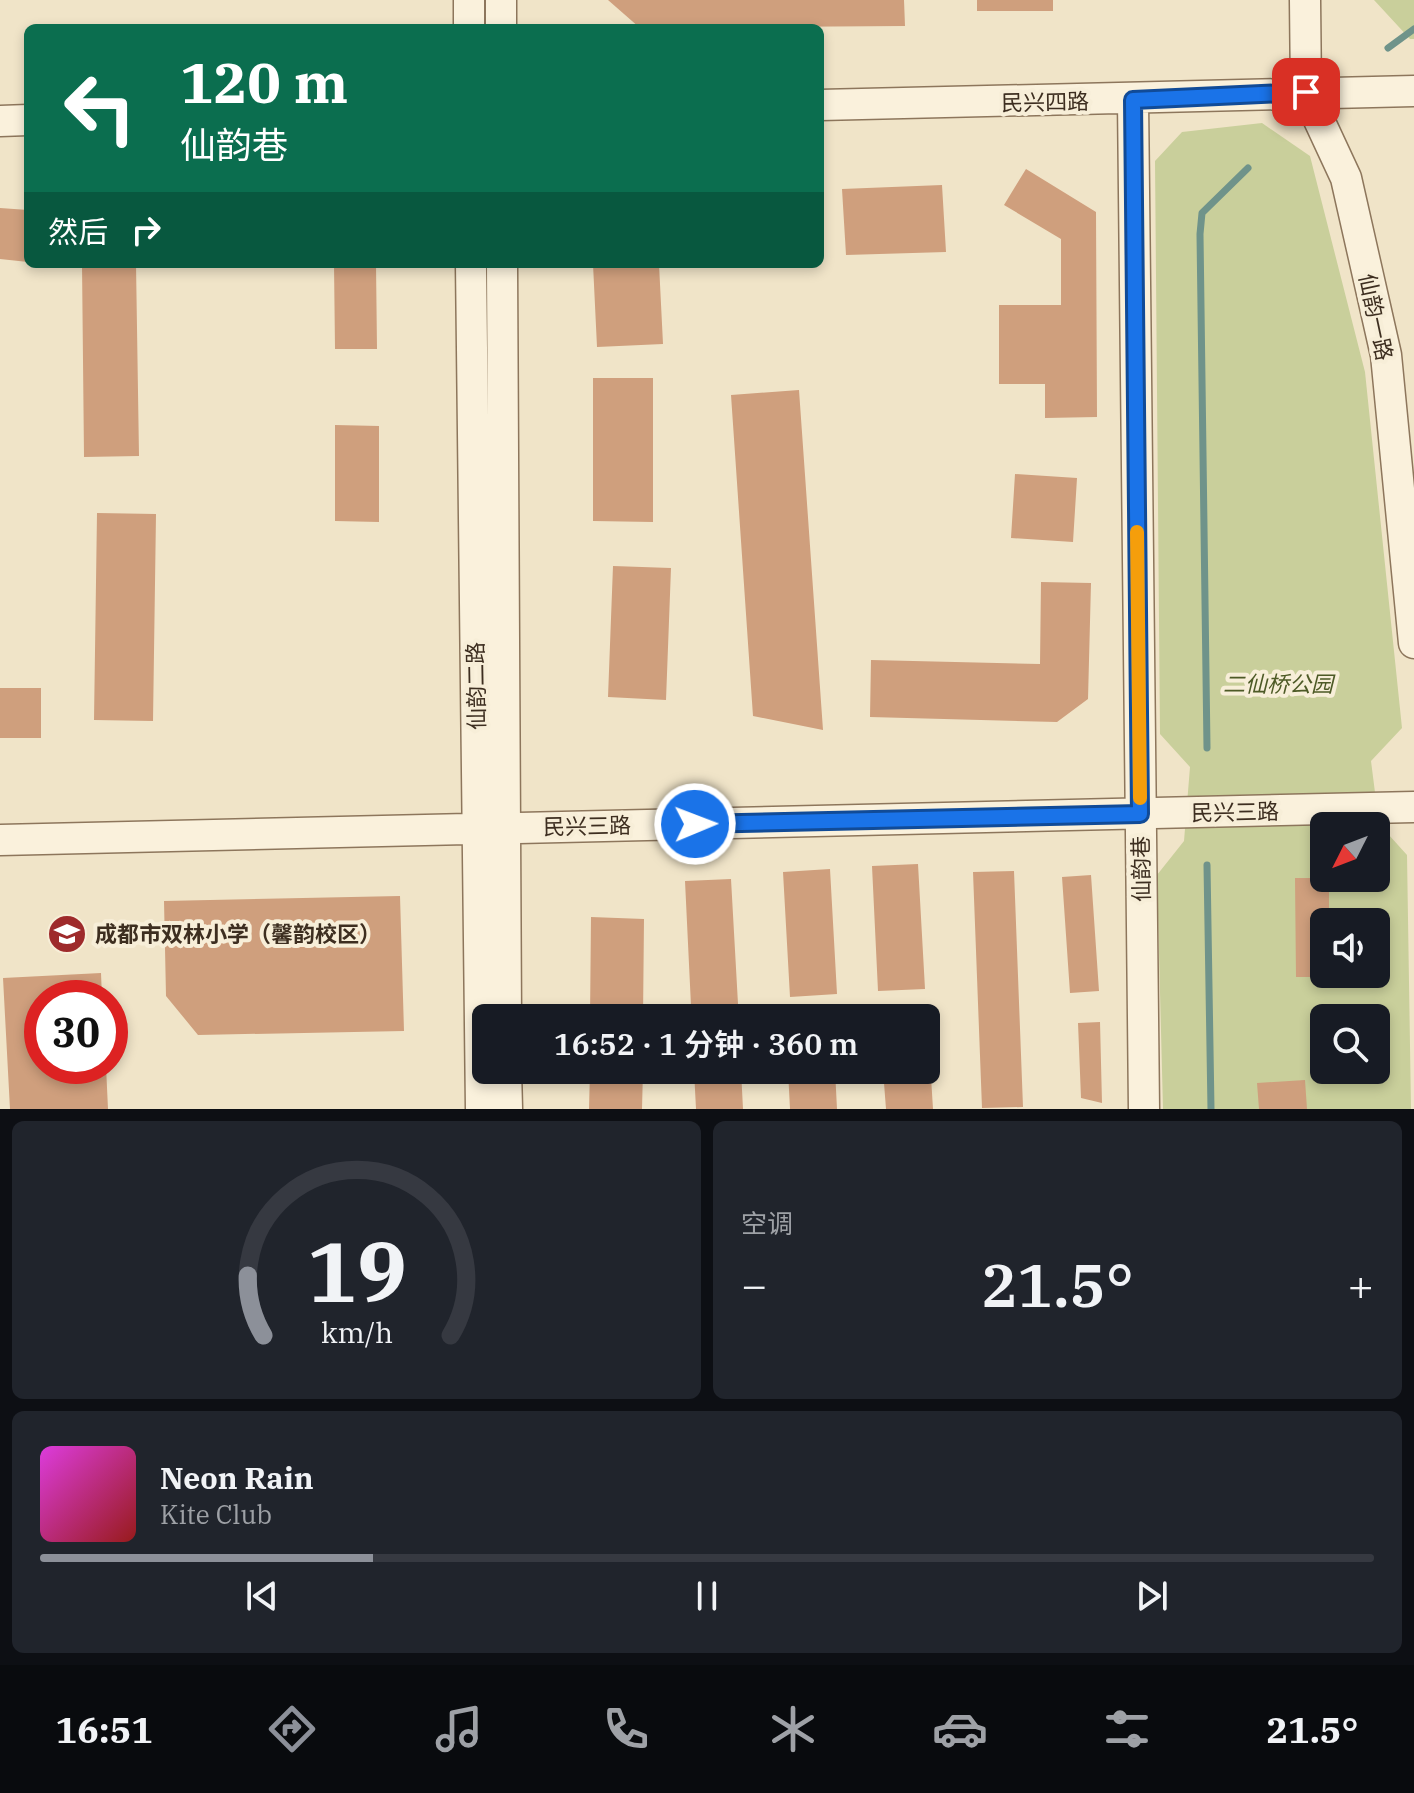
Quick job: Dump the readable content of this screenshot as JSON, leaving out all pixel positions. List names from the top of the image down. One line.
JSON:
{"streets":{"street":["民兴四路","仙韵一路","仙韵二路","民兴三路","仙韵巷"]},"crossings":[["民兴四路","仙韵一路"],["民兴四路","仙韵巷"],["仙韵二路","民兴三路"],["民兴三路","仙韵巷"]],"parks":["二仙桥公园"],"places":{"school or university":["成都市双林小学（馨韵校区）"]},"north":"bottom left","page":{"turn":["120 m","仙韵巷"],"then":"然后","limit":"30","trip":"16:52 · 1 分钟 · 360 m","tile":"空调","heat":["−","21.5°","+"],"song":["Neon Rain","Kite Club"],"tabs":["16:51","21.5°"],"gauge":["19","km/h"]}}
